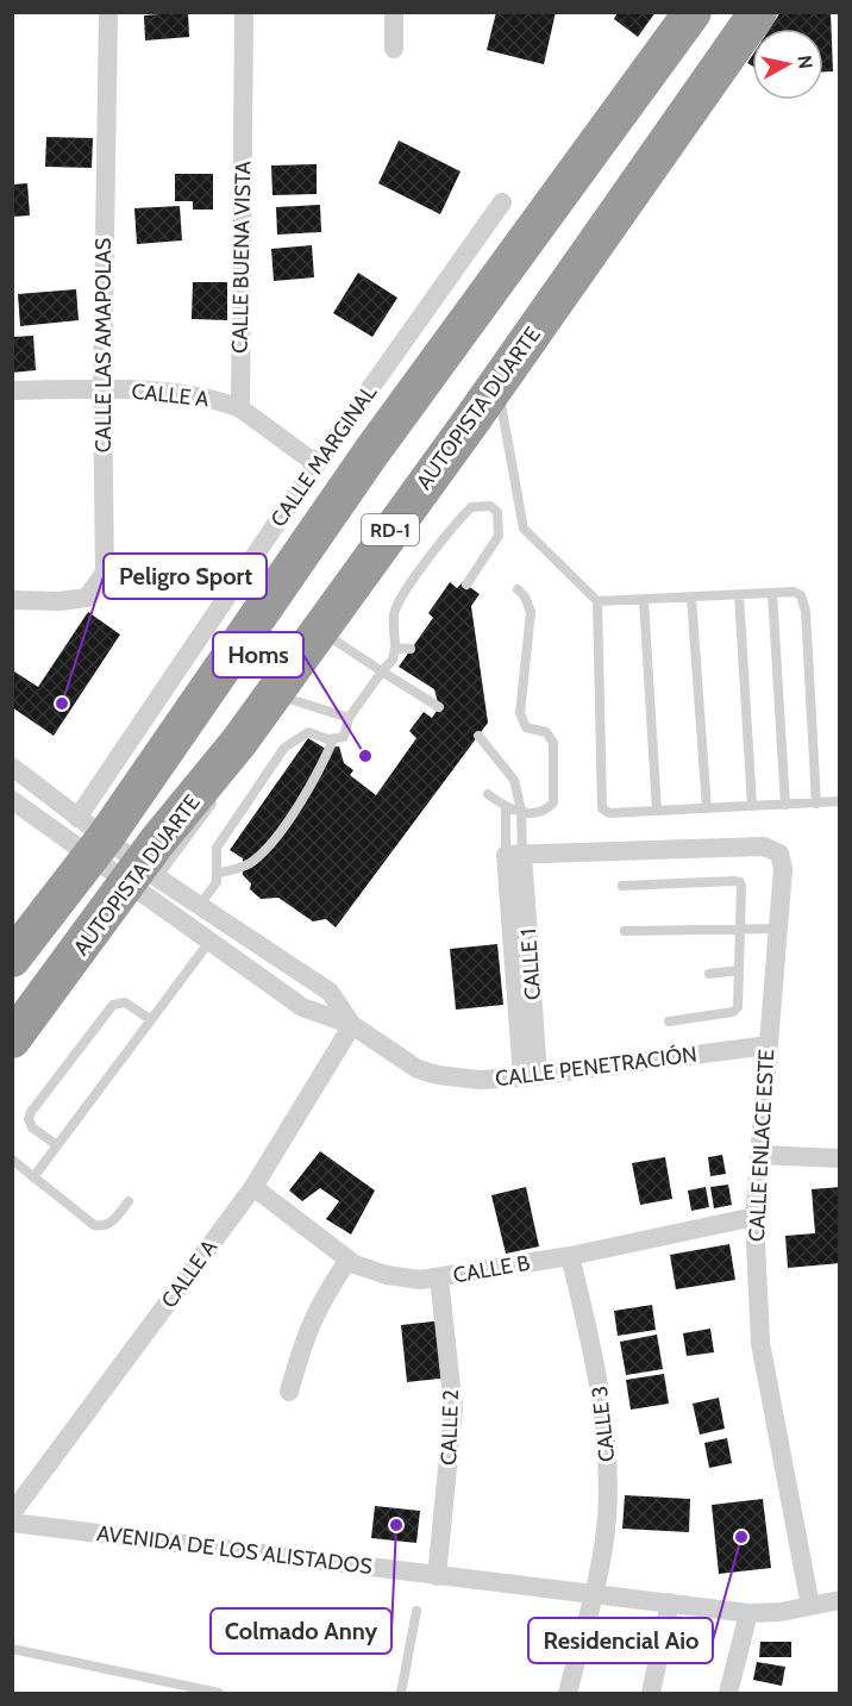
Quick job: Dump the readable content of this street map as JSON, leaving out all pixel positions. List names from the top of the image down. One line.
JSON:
{"streets":{"highway":["AUTOPISTA DUARTE","RD-1"],"street":["CALLE BUENA VISTA","CALLE LAS AMAPOLAS","CALLE A","CALLE MARGINAL","CALLE 1","CALLE PENETRACIÓN","CALLE ENLACE ESTE","CALLE B","CALLE 3","CALLE 2","AVENIDA DE LOS ALISTADOS"]},"crossings":[["CALLE BUENA VISTA","CALLE A"],["CALLE LAS AMAPOLAS","CALLE A"],["CALLE A","CALLE PENETRACIÓN"],["CALLE A","CALLE B"],["AUTOPISTA DUARTE","CALLE PENETRACIÓN"],["CALLE MARGINAL","RD-1"],["CALLE 1","CALLE PENETRACIÓN"],["CALLE 1","CALLE ENLACE ESTE"],["CALLE PENETRACIÓN","CALLE ENLACE ESTE"],["CALLE ENLACE ESTE","CALLE B"],["CALLE ENLACE ESTE","AVENIDA DE LOS ALISTADOS"],["CALLE B","CALLE 3"],["CALLE B","CALLE 2"],["CALLE 3","AVENIDA DE LOS ALISTADOS"],["CALLE 2","AVENIDA DE LOS ALISTADOS"]],"places":["Peligro Sport","Homs","Colmado Anny","Residencial Aio"],"north":"right"}
